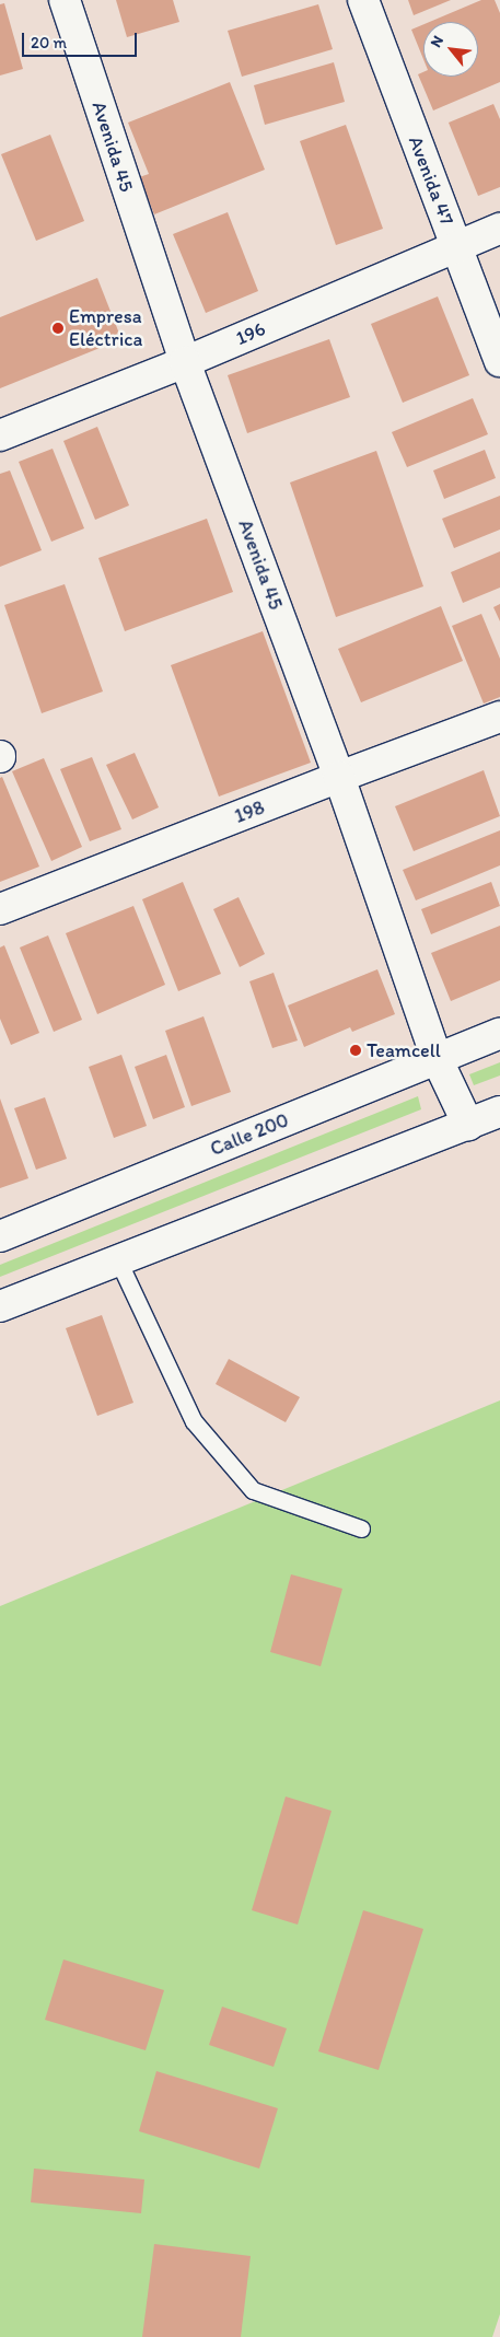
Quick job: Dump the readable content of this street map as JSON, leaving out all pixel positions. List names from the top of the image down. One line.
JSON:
{"streets":{"street":["Avenida 45","Avenida 47","196","198","Calle 200"]},"crossings":[["Avenida 45","196"],["Avenida 45","198"],["Avenida 45","Calle 200"],["Avenida 47","196"]],"places":["Empresa Eléctrica","Teamcell"],"scale_bar":"20 m","north":"top left"}
